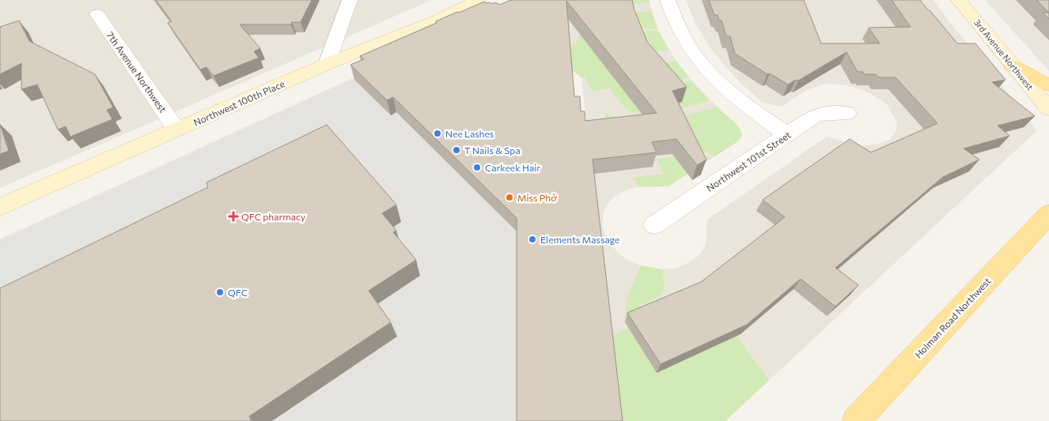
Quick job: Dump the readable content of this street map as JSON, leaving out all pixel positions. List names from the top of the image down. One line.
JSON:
{"streets":{"main road":["3rd Avenue Northwest","Northwest 100th Place","Holman Road Northwest"],"street":["7th Avenue Northwest","Northwest 101st Street"]},"crossings":[["7th Avenue Northwest","Northwest 100th Place"]],"places":{"other":["Nee Lashes","T Nails & Spa","Carkeek Hair","Miss Phở","Elements Massage","QFC"],"health":["QFC pharmacy"]}}
